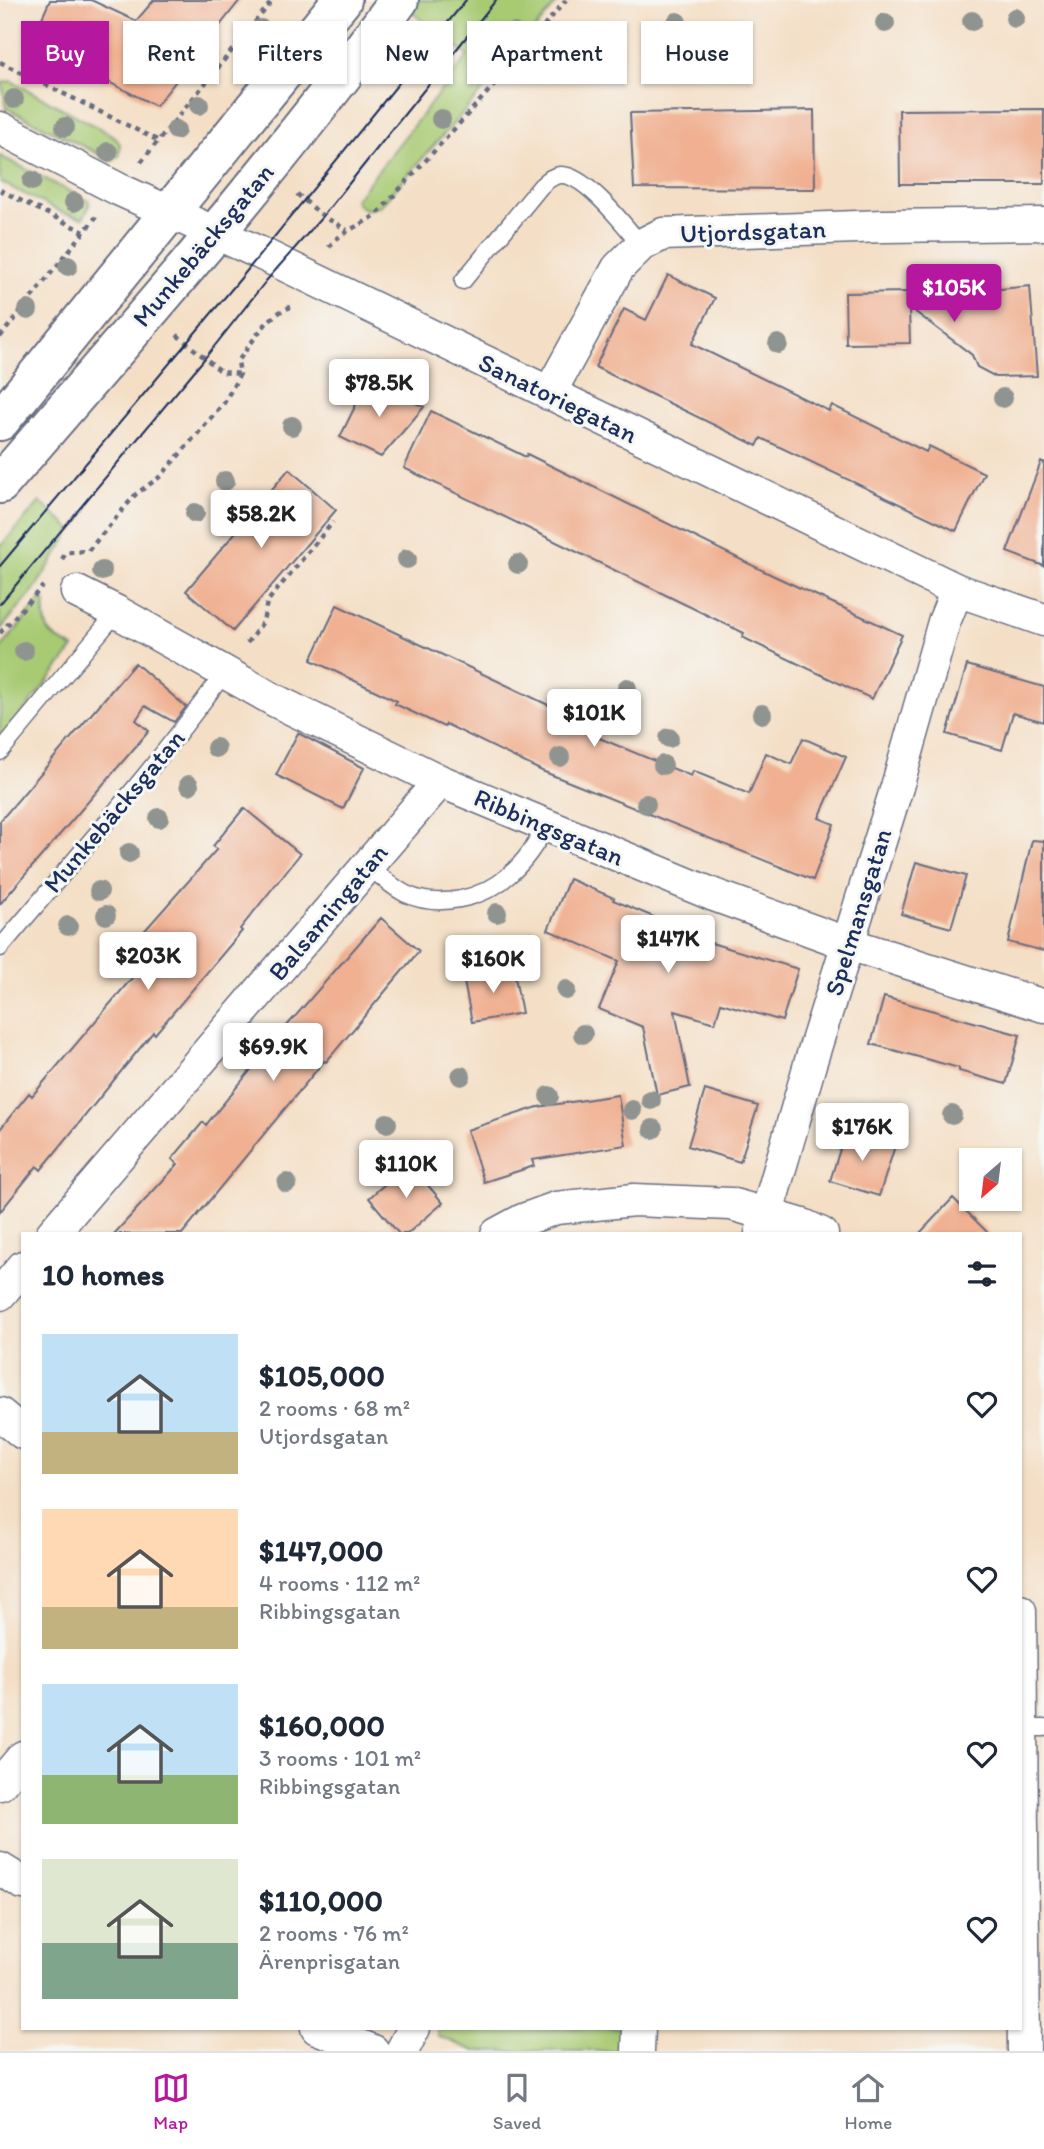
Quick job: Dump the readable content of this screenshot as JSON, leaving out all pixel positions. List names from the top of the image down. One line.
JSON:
{"streets":{"street":["Utjordsgatan","Munkebäcksgatan","Sanatoriegatan","Ribbingsgatan","Balsamingatan","Spelmansgatan"]},"crossings":[["Utjordsgatan","Sanatoriegatan"],["Munkebäcksgatan","Sanatoriegatan"],["Munkebäcksgatan","Ribbingsgatan"],["Sanatoriegatan","Spelmansgatan"],["Ribbingsgatan","Balsamingatan"],["Ribbingsgatan","Spelmansgatan"]],"north":"bottom left","page":{"chip":["Buy","Rent","Filters","New","Apartment","House"],"price":["$105K","$78.5K","$58.2K","$101K","$147K","$203K","$160K","$69.9K","$176K","$110K"],"heading":"10 homes","list":[{"name":"$105,000","note":"2 rooms · 68 m² · Utjordsgatan"},{"name":"$147,000","note":"4 rooms · 112 m² · Ribbingsgatan"},{"name":"$160,000","note":"3 rooms · 101 m² · Ribbingsgatan"},{"name":"$110,000","note":"2 rooms · 76 m² · Ärenprisgatan"}],"tabs":["Map","Saved","Home"]}}
